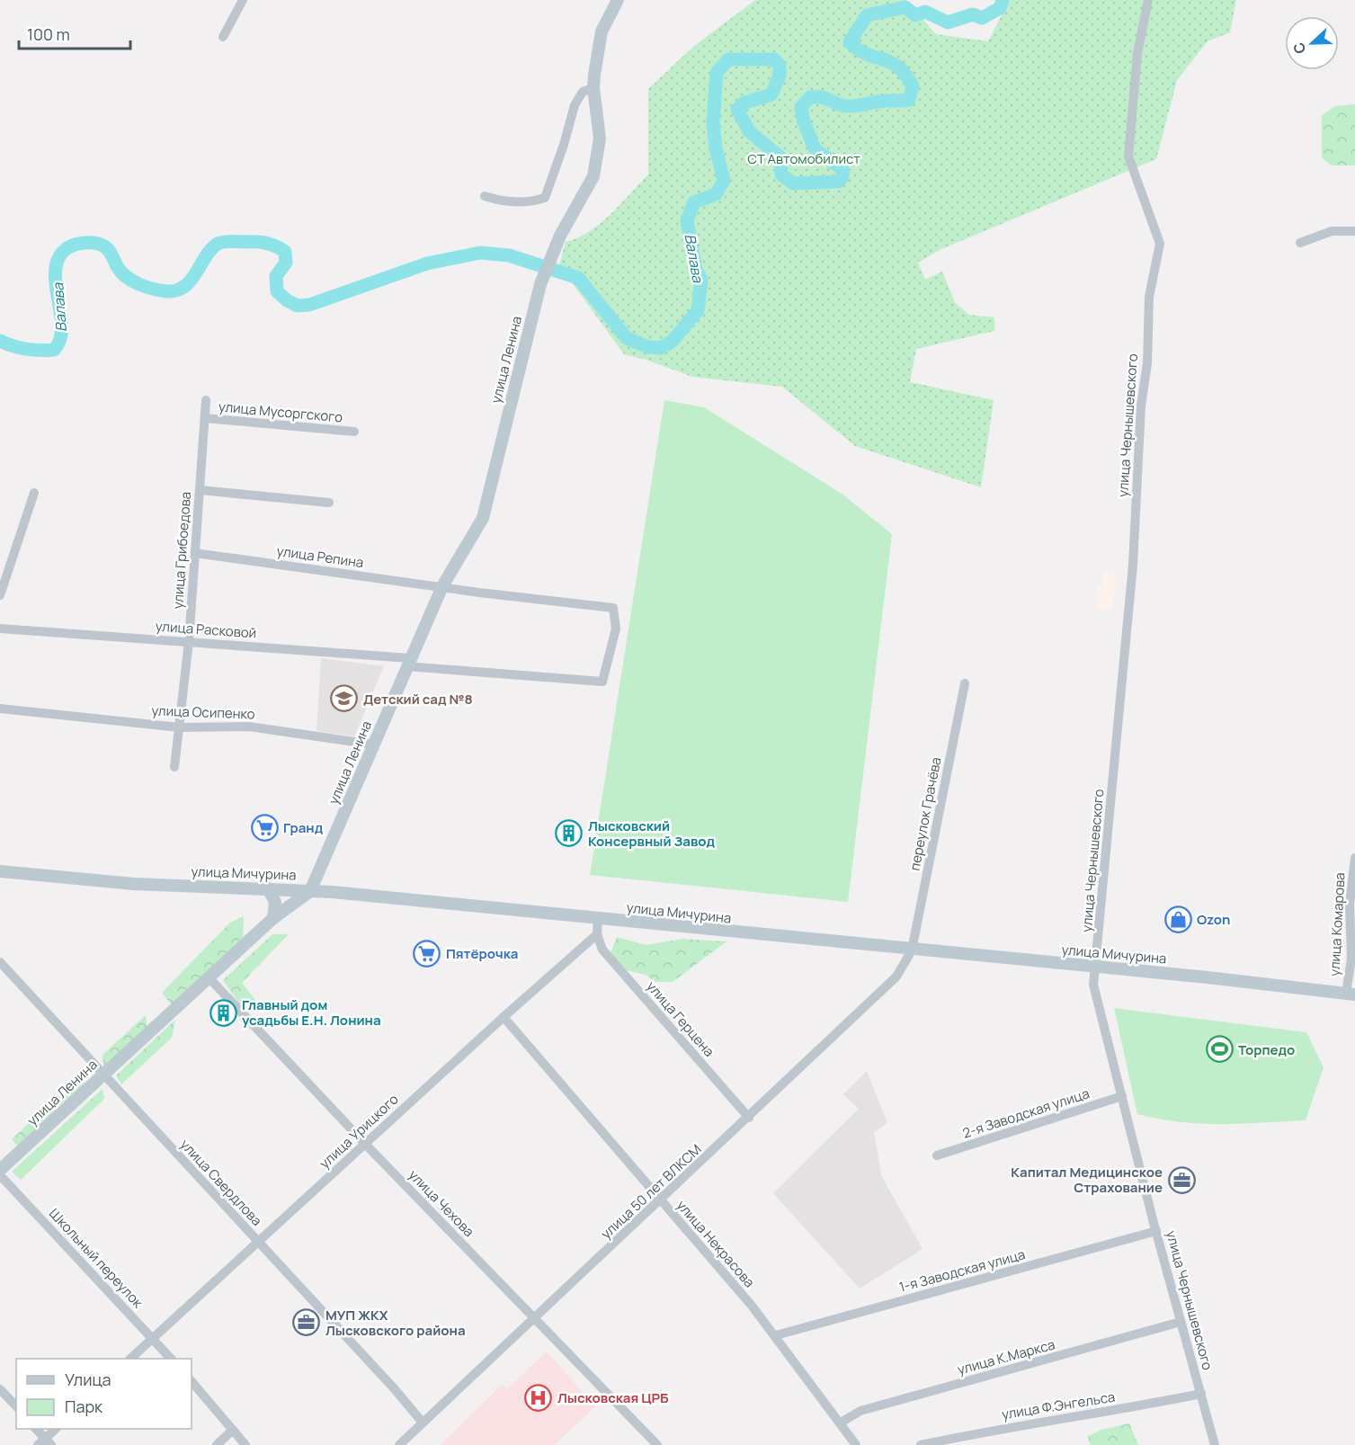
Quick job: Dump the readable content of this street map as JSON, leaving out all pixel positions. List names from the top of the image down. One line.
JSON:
{"streets":{"main road":["улица Ленина","улица Мичурина"],"street":["улица Мусоргского","улица Чернышевского","улица Грибоедова","улица Репина","улица Расковой","улица Осипенко","переулок Грачёва","улица Комарова","улица Герцена","2-я Заводская улица","улица Урицкого","улица Свердлова","улица 50 лет ВЛКСМ","улица Чехова","улица Некрасова","Школьный переулок","1-я Заводская улица","улица К.Маркса","улица Ф.Энгельса"]},"crossings":[["улица Ленина","улица Репина"],["улица Ленина","улица Расковой"],["улица Ленина","улица Осипенко"],["улица Ленина","улица Мичурина"],["улица Ленина","улица Свердлова"],["улица Ленина","улица Чехова"],["улица Мусоргского","улица Грибоедова"],["улица Чернышевского","улица Мичурина"],["улица Чернышевского","2-я Заводская улица"],["улица Чернышевского","1-я Заводская улица"],["улица Чернышевского","улица К.Маркса"],["улица Чернышевского","улица Ф.Энгельса"],["улица Грибоедова","улица Репина"],["улица Грибоедова","улица Расковой"],["улица Грибоедова","улица Осипенко"],["улица Репина","улица Расковой"],["переулок Грачёва","улица Мичурина"],["переулок Грачёва","улица 50 лет ВЛКСМ"],["улица Мичурина","улица Комарова"],["улица Мичурина","улица 50 лет ВЛКСМ"],["улица Герцена","улица Урицкого"],["улица Герцена","улица 50 лет ВЛКСМ"],["улица Урицкого","улица Свердлова"],["улица Урицкого","улица Чехова"],["улица Урицкого","улица Некрасова"],["улица Урицкого","Школьный переулок"],["улица Свердлова","улица 50 лет ВЛКСМ"],["улица 50 лет ВЛКСМ","улица Чехова"],["улица 50 лет ВЛКСМ","улица Некрасова"],["улица Некрасова","1-я Заводская улица"],["улица Некрасова","улица К.Маркса"]],"water":["Валава"],"parks":["СТ Автомобилист"],"places":{"school or university":["Детский сад №8"],"supermarket":["Гранд","Пятёрочка"],"building":["Лысковский Консервный Завод","Главный дом усадьбы Е.Н. Лонина"],"shop":["Ozon"],"sports":["Торпедо"],"office":["Капитал Медицинское Страхование","МУП ЖКХ Лысковского района"],"hospital":["Лысковская ЦРБ"]},"legend":["Улица","Парк"],"scale_bar":"100 m","north":"left"}
